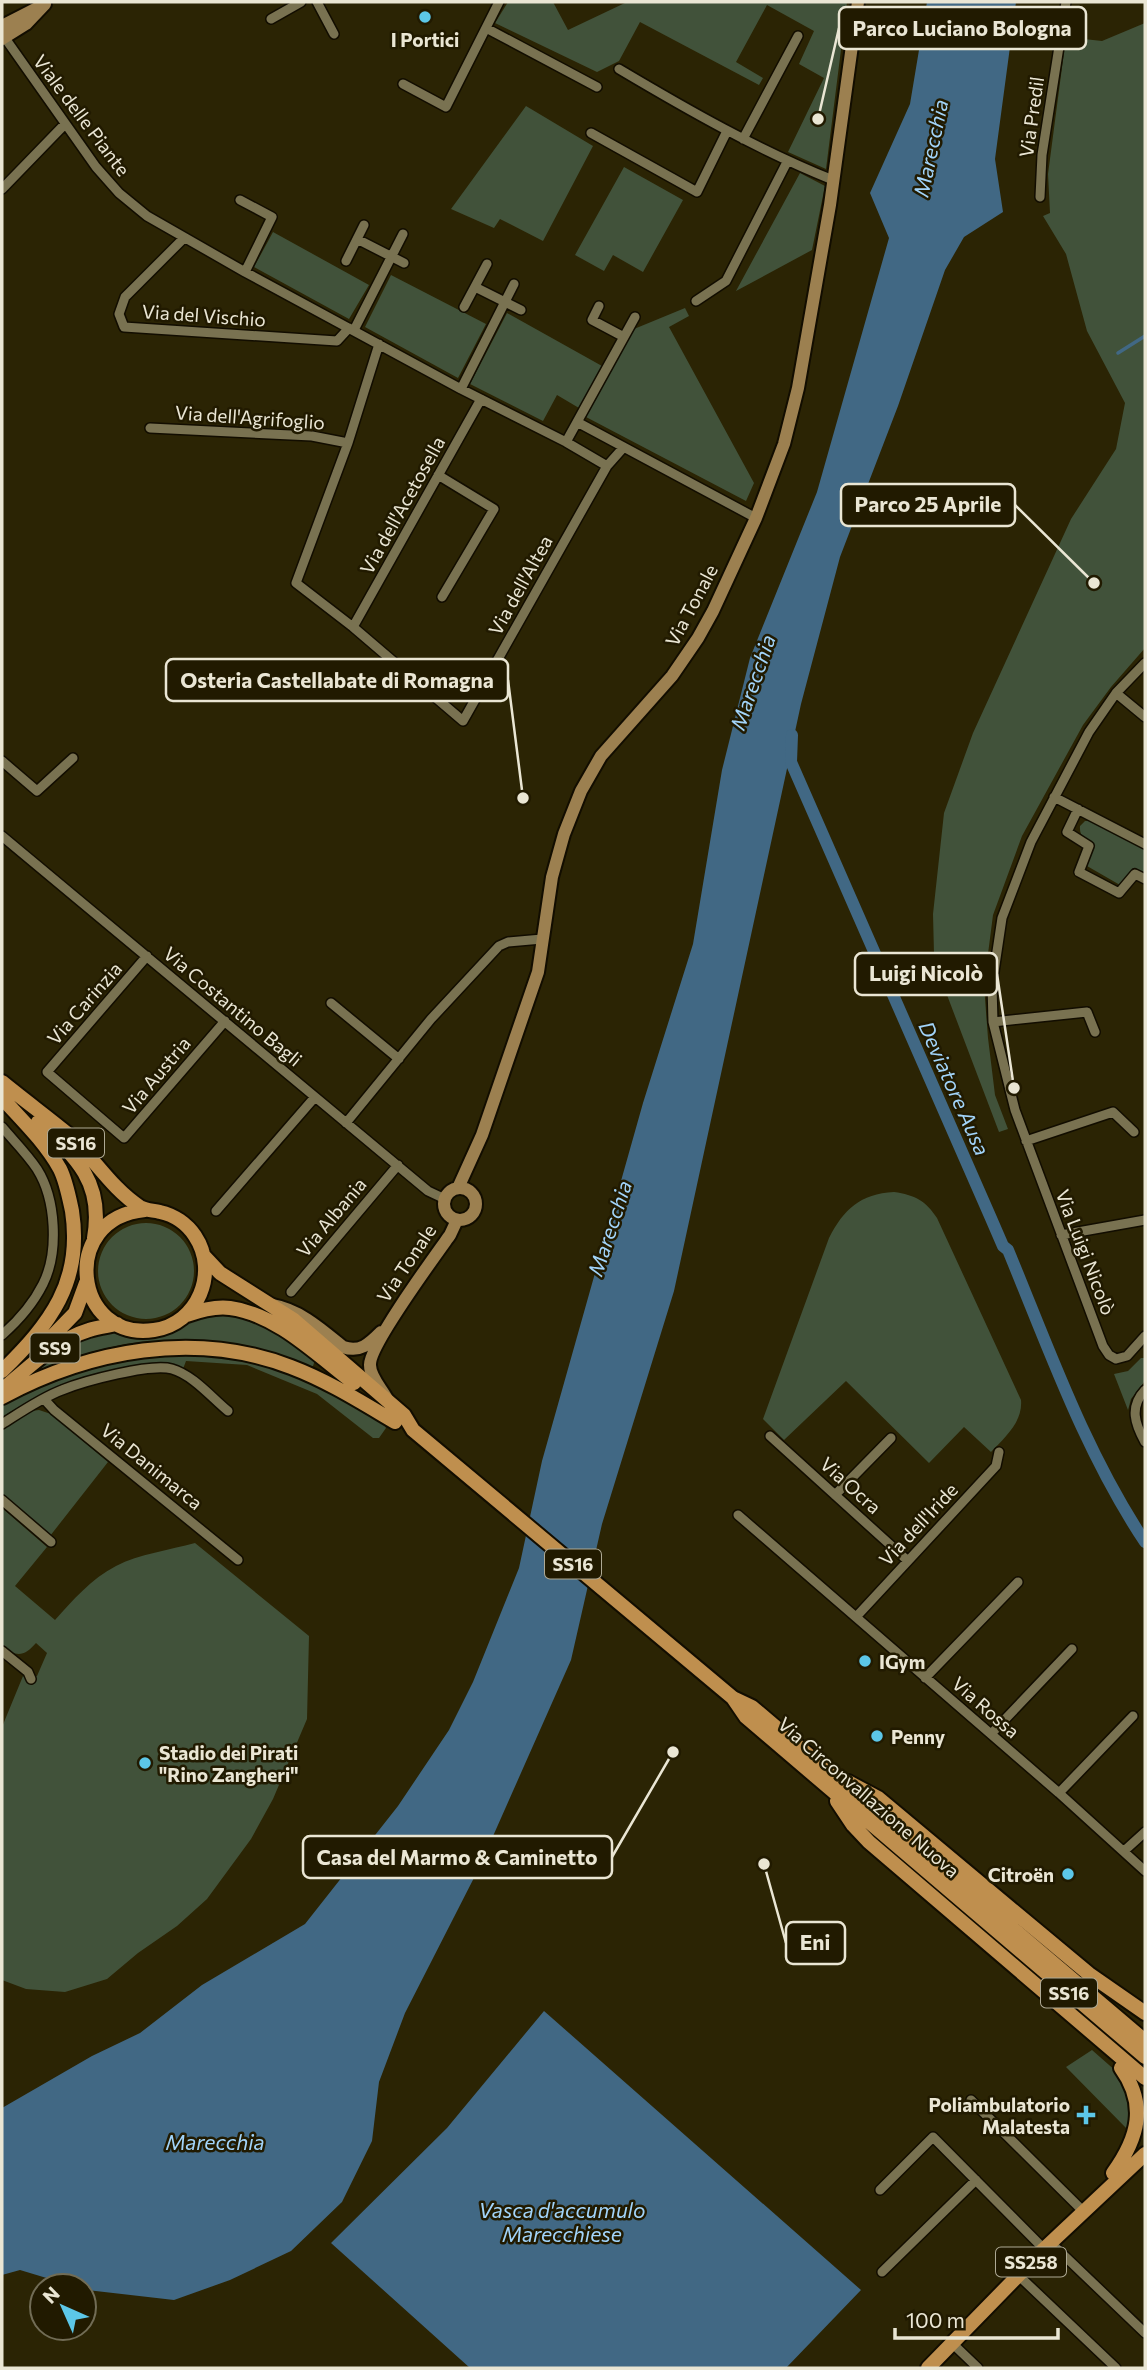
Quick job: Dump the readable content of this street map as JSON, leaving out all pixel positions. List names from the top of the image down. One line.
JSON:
{"streets":{"main road":["SS16","SS9","Via Circonvallazione Nuova","SS258"],"street":["Viale delle Piante","Via Predil","Via del Vischio","Via dell'Agrifoglio","Via dell'Acetosella","Via dell'Altea","Via Tonale","Via Carinzia","Via Costantino Bagli","Via Austria","Via Albania","Via Luigi Nicolò","Via Danimarca","Via Ocra","Via dell'Iride","Via Rossa"]},"crossings":[["Viale delle Piante","Via del Vischio"],["Viale delle Piante","Via dell'Agrifoglio"],["Viale delle Piante","Via dell'Acetosella"],["Viale delle Piante","Via dell'Altea"],["Via dell'Agrifoglio","Via dell'Acetosella"],["Via dell'Agrifoglio","Via dell'Altea"],["Via Tonale","Via Costantino Bagli"],["Via Tonale","Via Circonvallazione Nuova"],["Via Carinzia","Via Costantino Bagli"],["Via Carinzia","Via Austria"],["Via Costantino Bagli","Via Austria"],["Via Costantino Bagli","Via Albania"],["SS16","SS9"],["SS16","Via Circonvallazione Nuova"],["SS9","Via Circonvallazione Nuova"],["Via Ocra","Via dell'Iride"],["Via dell'Iride","Via Rossa"]],"water":["Marecchia","Deviatore Ausa","Vasca d'accumulo Marecchiese"],"places":{"other":["I Portici","Parco Luciano Bologna","Parco 25 Aprile","Osteria Castellabate di Romagna","Luigi Nicolò","IGym","Penny","Casa del Marmo & Caminetto","Stadio dei Pirati \"Rino Zangheri\"","Eni","Citroën"],"health":["Poliambulatorio Malatesta"]},"scale_bar":"100 m","north":"top left"}
